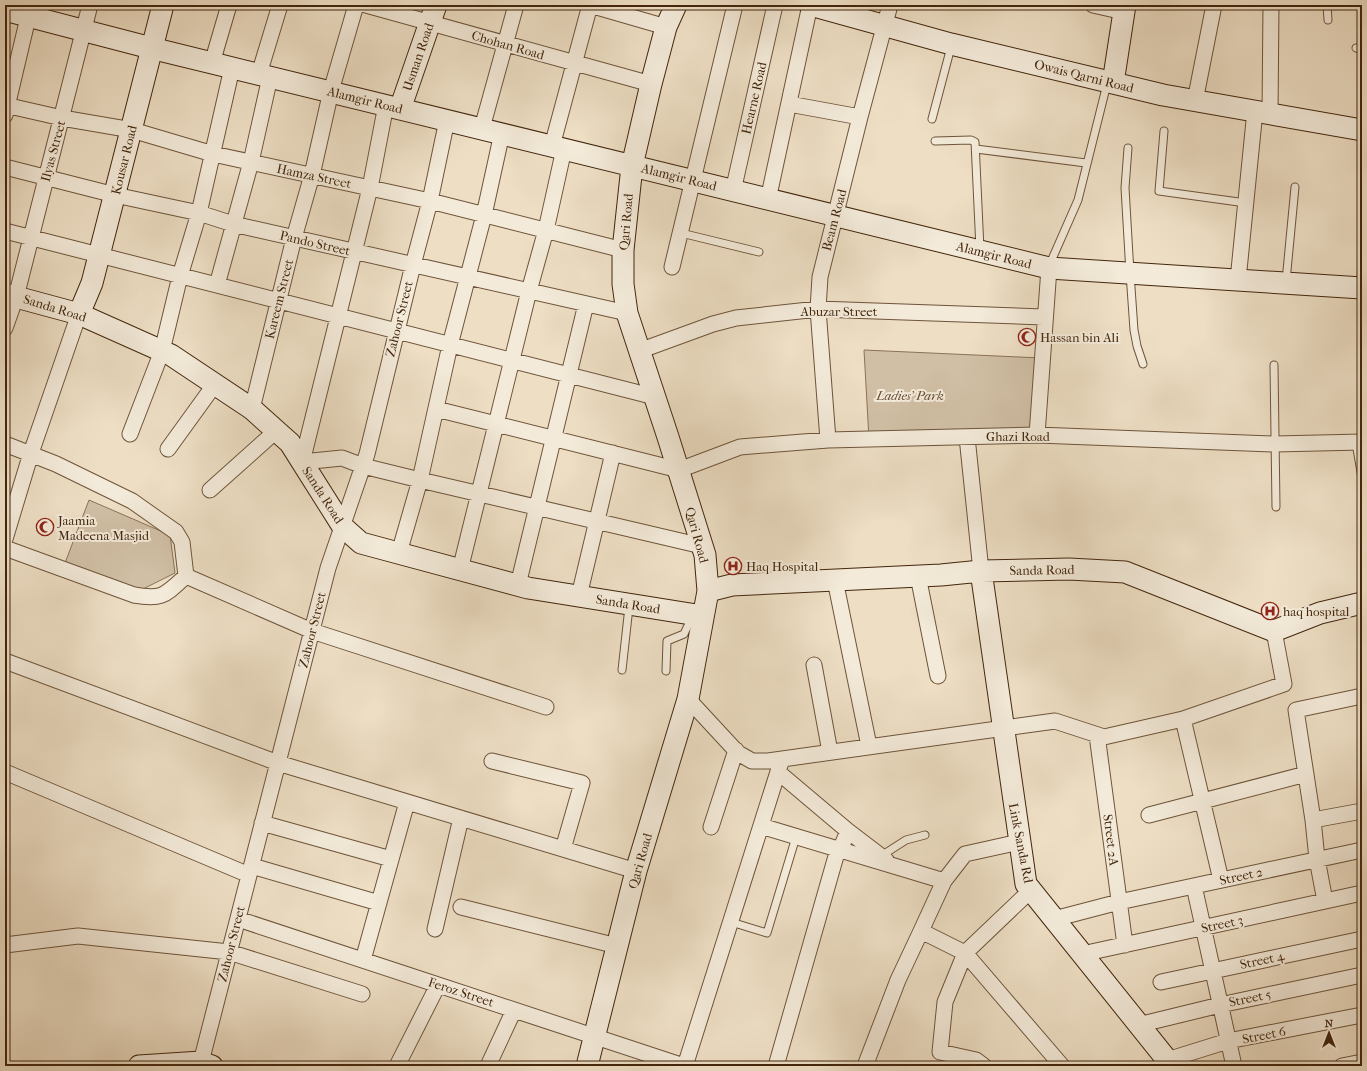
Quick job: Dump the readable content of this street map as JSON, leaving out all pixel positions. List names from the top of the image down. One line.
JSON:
{"streets":{"street":["Chohan Road","Usman Road","Owais Qarni Road","Hearne Road","Alamgir Road","Ilyas Street","Kousar Road","Hamza Street","Beam Road","Qari Road","Pando Street","Kareem Street","Sanda Road","Abuzar Street","Zahoor Street","Ghazi Road","Street 2A","Link Sanda Rd","Street 2","Street 3","Street 4","Feroz Street","Street 5","Street 6"]},"crossings":[["Chohan Road","Usman Road"],["Chohan Road","Qari Road"],["Usman Road","Alamgir Road"],["Owais Qarni Road","Beam Road"],["Hearne Road","Alamgir Road"],["Alamgir Road","Ilyas Street"],["Alamgir Road","Kousar Road"],["Alamgir Road","Beam Road"],["Alamgir Road","Qari Road"],["Alamgir Road","Kareem Street"],["Alamgir Road","Zahoor Street"],["Ilyas Street","Hamza Street"],["Ilyas Street","Pando Street"],["Ilyas Street","Sanda Road"],["Kousar Road","Hamza Street"],["Kousar Road","Pando Street"],["Kousar Road","Sanda Road"],["Hamza Street","Qari Road"],["Hamza Street","Kareem Street"],["Hamza Street","Zahoor Street"],["Beam Road","Abuzar Street"],["Beam Road","Ghazi Road"],["Qari Road","Pando Street"],["Qari Road","Sanda Road"],["Qari Road","Abuzar Street"],["Qari Road","Ghazi Road"],["Qari Road","Feroz Street"],["Pando Street","Kareem Street"],["Pando Street","Zahoor Street"],["Kareem Street","Sanda Road"],["Sanda Road","Zahoor Street"],["Sanda Road","Link Sanda Rd"],["Zahoor Street","Feroz Street"],["Street 2A","Street 2"],["Street 2A","Street 3"],["Link Sanda Rd","Street 2"],["Link Sanda Rd","Street 3"],["Link Sanda Rd","Street 5"],["Link Sanda Rd","Street 6"]],"parks":["Ladies' Park"],"places":{"mosque":["Hassan bin Ali","Jaamia Madeena Masjid"],"hospital":["Haq Hospital","haq hospital"]},"north":"top"}
